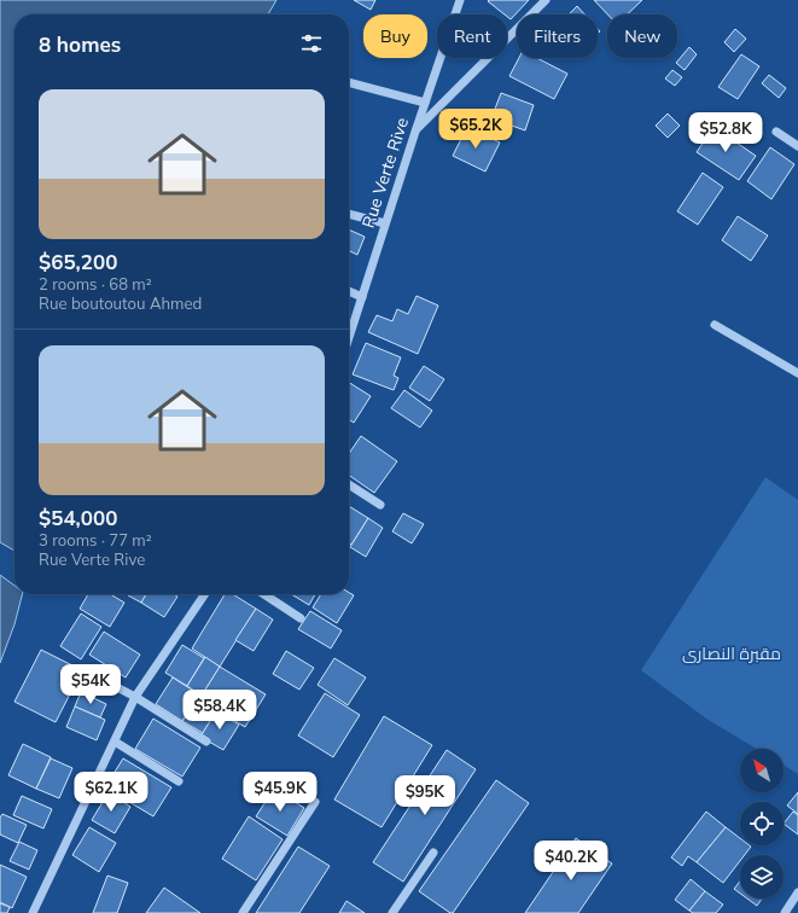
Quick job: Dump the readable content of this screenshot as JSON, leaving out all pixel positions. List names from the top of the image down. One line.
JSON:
{"streets":{"street":["Rue Verte Rive"]},"parks":["مقبرة النصارى"],"north":"top left","page":{"chip":["Buy","Rent","Filters","New"],"heading":"8 homes","list":[{"name":"$65,200","note":"2 rooms · 68 m² · Rue boutoutou Ahmed"},{"name":"$54,000","note":"3 rooms · 77 m² · Rue Verte Rive"}],"price":["$65.2K","$52.8K","$54K","$58.4K","$62.1K","$45.9K","$95K","$40.2K"]}}
